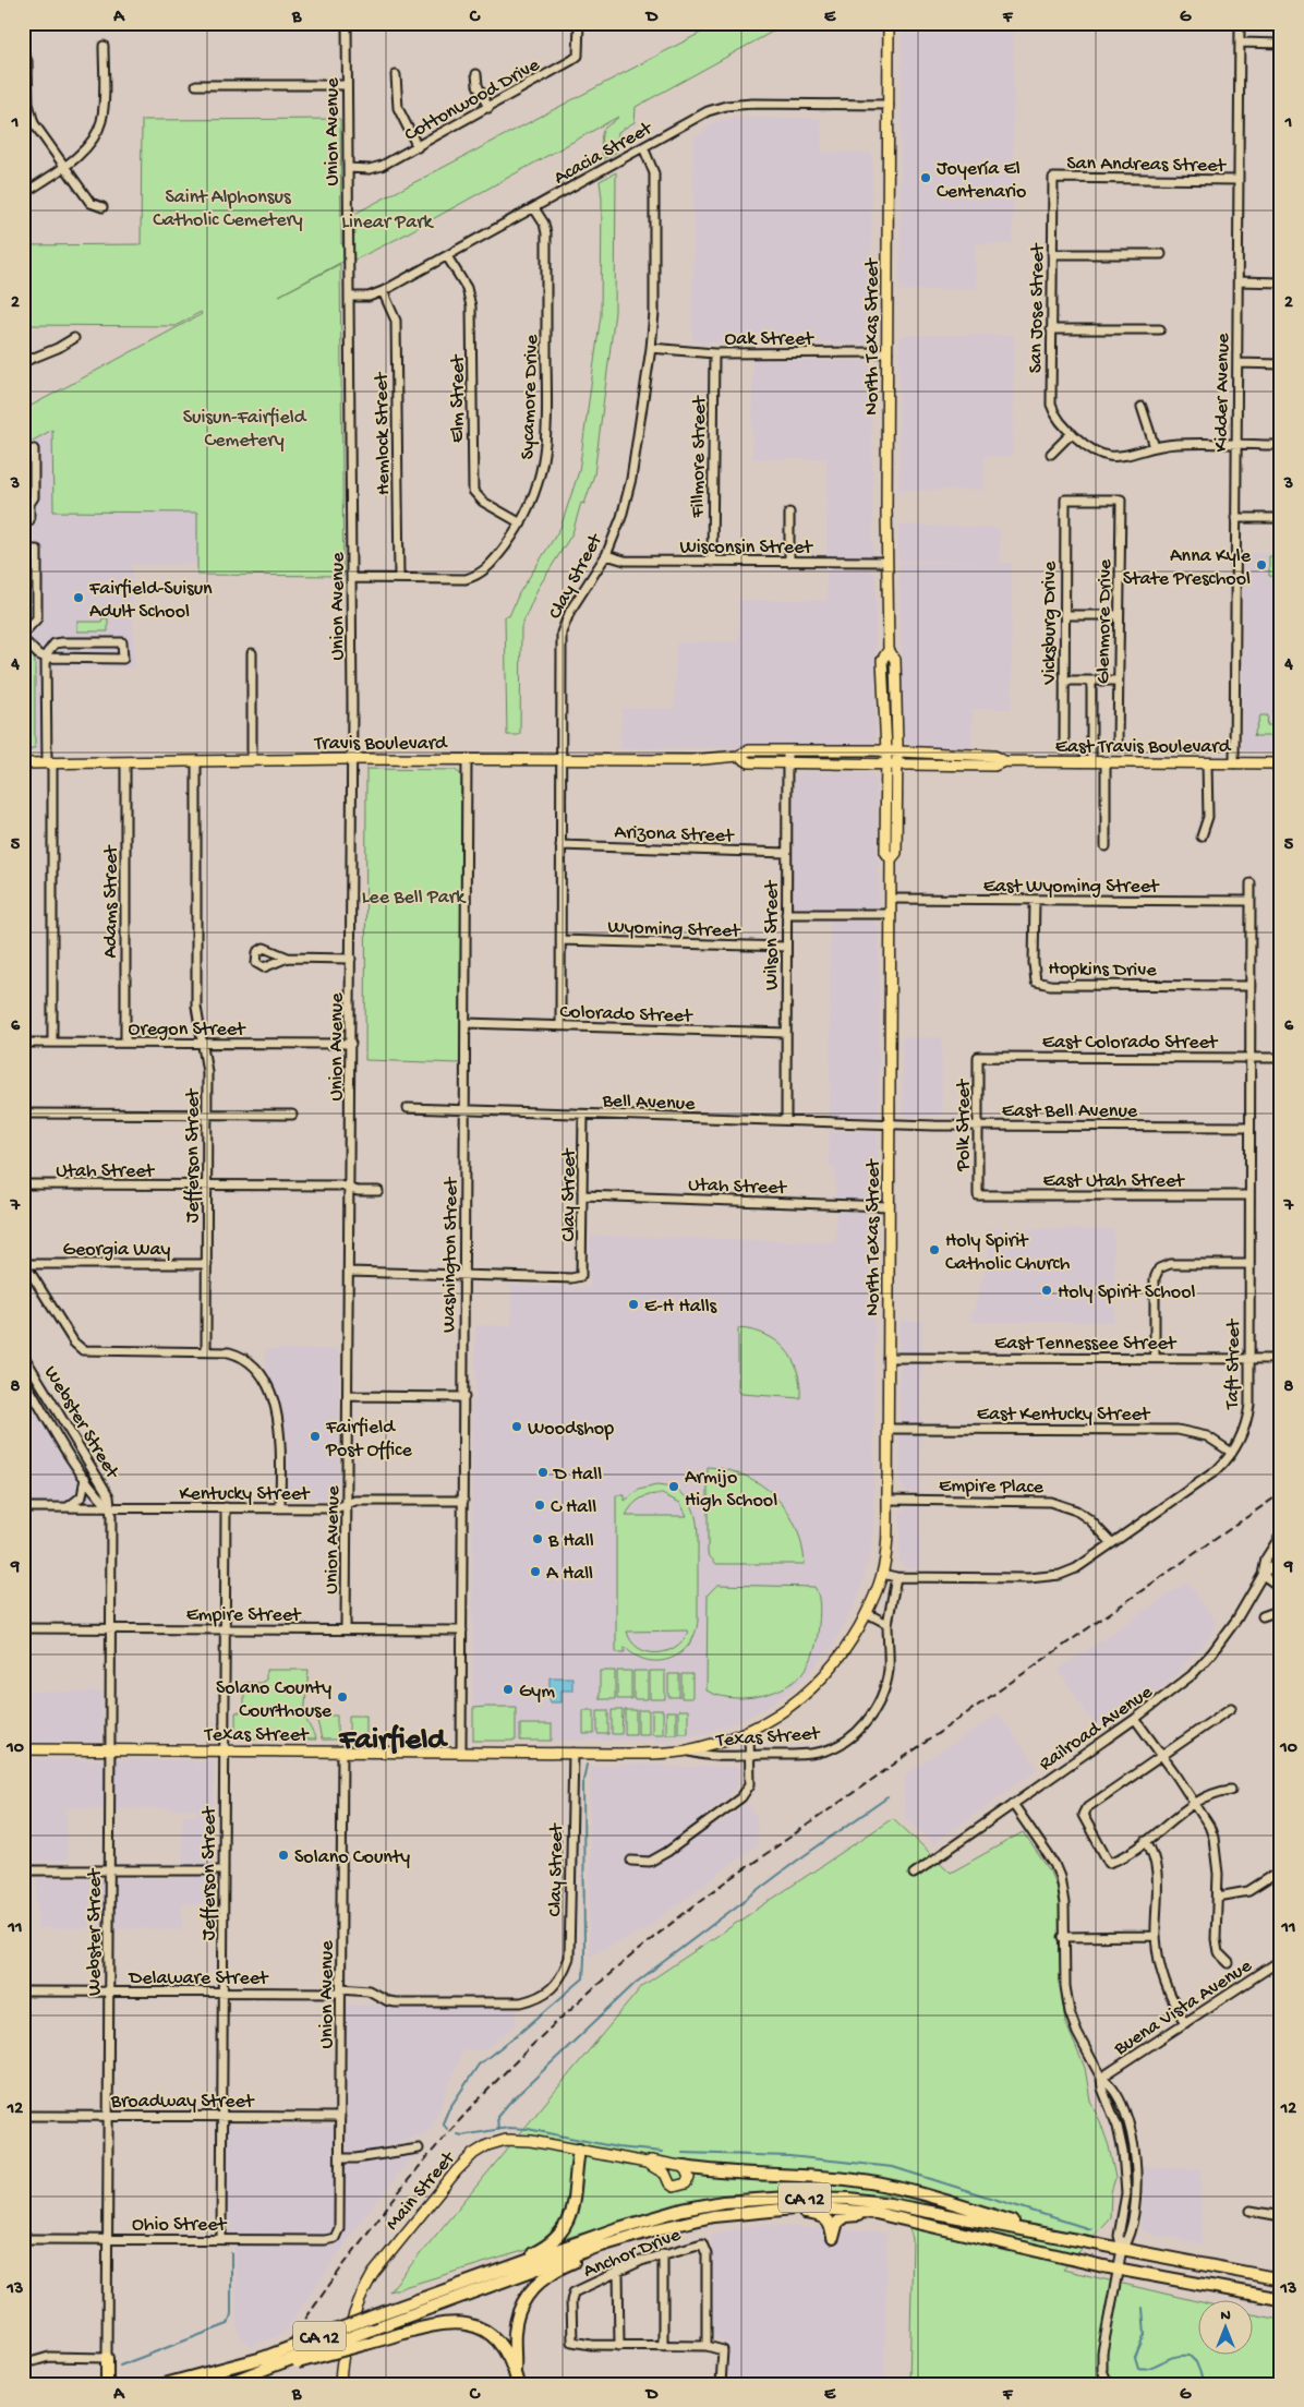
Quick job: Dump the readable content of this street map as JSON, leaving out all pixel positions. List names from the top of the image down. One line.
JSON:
{"streets":{"highway":["CA 12"],"main road":["North Texas Street","Travis Boulevard","East Travis Boulevard","Texas Street","Main Street"],"street":["Cottonwood Drive","Union Avenue","Acacia Street","San Andreas Street","San Jose Street","Oak Street","Kidder Avenue","Sycamore Drive","Elm Street","Hemlock Street","Fillmore Street","Wisconsin Street","Clay Street","Glenmore Drive","Vicksburg Drive","Arizona Street","East Wyoming Street","Adams Street","Wyoming Street","Wilson Street","Hopkins Drive","Colorado Street","Oregon Street","East Colorado Street","Bell Avenue","East Bell Avenue","Polk Street","Jefferson Street","Utah Street","East Utah Street","Georgia Way","Washington Street","East Tennessee Street","Taft Street","East Kentucky Street","Webster Street","Empire Place","Kentucky Street","Empire Street","Railroad Avenue","Delaware Street","Buena Vista Avenue","Broadway Street","Ohio Street","Anchor Drive"]},"crossings":[["Cottonwood Drive","Union Avenue"],["Union Avenue","Acacia Street"],["Union Avenue","Sycamore Drive"],["Union Avenue","Travis Boulevard"],["Union Avenue","Oregon Street"],["Union Avenue","Utah Street"],["Union Avenue","Kentucky Street"],["Union Avenue","Empire Street"],["Union Avenue","Texas Street"],["Union Avenue","Delaware Street"],["Union Avenue","Broadway Street"],["Union Avenue","Ohio Street"],["Acacia Street","North Texas Street"],["Acacia Street","Sycamore Drive"],["Acacia Street","Elm Street"],["Acacia Street","Hemlock Street"],["Acacia Street","Clay Street"],["San Andreas Street","San Jose Street"],["San Andreas Street","Kidder Avenue"],["San Jose Street","Kidder Avenue"],["Oak Street","North Texas Street"],["Oak Street","Fillmore Street"],["Oak Street","Clay Street"],["North Texas Street","Wisconsin Street"],["North Texas Street","Travis Boulevard"],["North Texas Street","East Travis Boulevard"],["North Texas Street","East Wyoming Street"],["North Texas Street","Bell Avenue"],["North Texas Street","East Bell Avenue"],["North Texas Street","Utah Street"],["North Texas Street","East Tennessee Street"],["North Texas Street","Taft Street"],["North Texas Street","East Kentucky Street"],["North Texas Street","Empire Place"],["North Texas Street","Texas Street"],["Kidder Avenue","East Travis Boulevard"],["Sycamore Drive","Elm Street"],["Sycamore Drive","Hemlock Street"],["Fillmore Street","Wisconsin Street"],["Wisconsin Street","Clay Street"],["Clay Street","Travis Boulevard"],["Clay Street","Arizona Street"],["Clay Street","Wyoming Street"],["Clay Street","Colorado Street"],["Clay Street","Bell Avenue"],["Clay Street","Utah Street"],["Clay Street","Washington Street"],["Clay Street","Texas Street"],["Clay Street","Delaware Street"],["Glenmore Drive","Vicksburg Drive"],["Travis Boulevard","East Travis Boulevard"],["Travis Boulevard","Adams Street"],["Travis Boulevard","Wilson Street"],["Travis Boulevard","Jefferson Street"],["Travis Boulevard","Washington Street"],["Arizona Street","Wilson Street"],["East Wyoming Street","Hopkins Drive"],["East Wyoming Street","Taft Street"],["Adams Street","Oregon Street"],["Wyoming Street","Wilson Street"],["Wilson Street","Colorado Street"],["Wilson Street","Bell Avenue"],["Hopkins Drive","Taft Street"],["Colorado Street","Washington Street"],["Oregon Street","Jefferson Street"],["East Colorado Street","Polk Street"],["East Colorado Street","Taft Street"],["Bell Avenue","East Bell Avenue"],["Bell Avenue","Washington Street"],["East Bell Avenue","Polk Street"],["East Bell Avenue","Taft Street"],["Polk Street","East Utah Street"],["Jefferson Street","Utah Street"],["Jefferson Street","Georgia Way"],["Jefferson Street","Kentucky Street"],["Jefferson Street","Empire Street"],["Jefferson Street","Texas Street"],["Jefferson Street","Delaware Street"],["Jefferson Street","Broadway Street"],["Jefferson Street","Ohio Street"],["East Utah Street","Taft Street"],["Washington Street","Kentucky Street"],["Washington Street","Empire Street"],["Washington Street","Texas Street"],["East Tennessee Street","Taft Street"],["Taft Street","East Kentucky Street"],["Taft Street","Empire Place"],["Webster Street","Kentucky Street"],["Webster Street","Empire Street"],["Webster Street","Texas Street"],["Webster Street","Delaware Street"],["Webster Street","Broadway Street"],["Webster Street","Ohio Street"]],"districts":["Fairfield"],"parks":["Saint Alphonsus Catholic Cemetery","Linear Park","Suisun-Fairfield Cemetery","Lee Bell Park"],"places":["Joyería El Centenario","Anna Kyle State Preschool","Fairfield-Suisun Adult School","Holy Spirit Catholic Church","Holy Spirit School","E-H Halls","Woodshop","Fairfield Post Office","D Hall","Armijo High School","C Hall","B Hall","A Hall","Gym","Solano County Courthouse","Solano County"],"north":"top","grid":{"columns":["A","B","C","D","E","F","G"],"rows":["1","2","3","4","5","6","7","8","9","10","11","12","13"]}}
